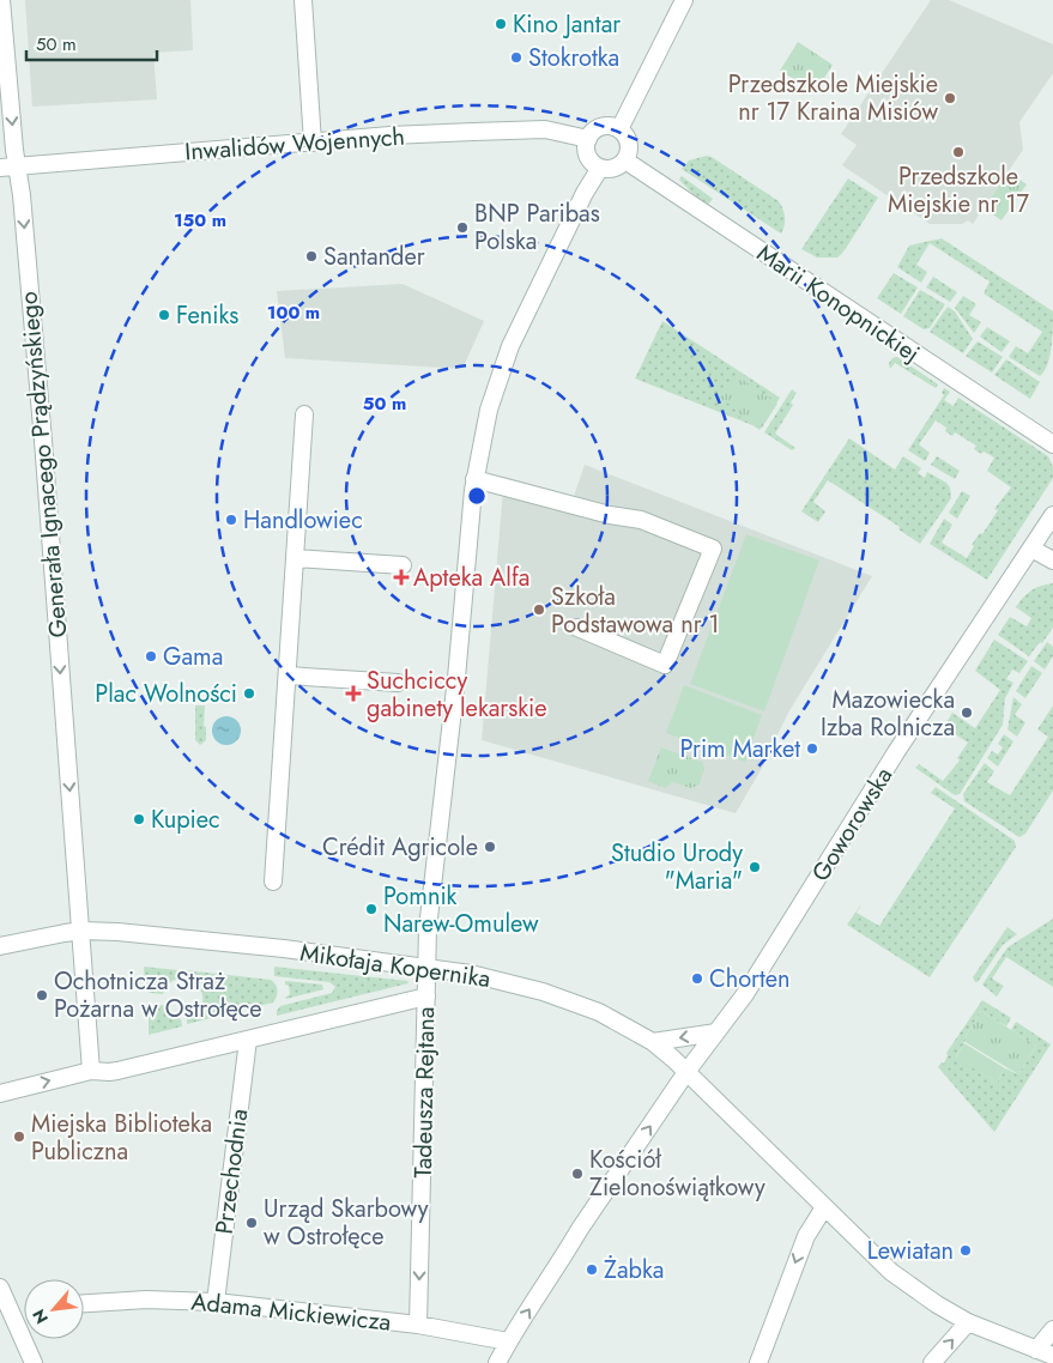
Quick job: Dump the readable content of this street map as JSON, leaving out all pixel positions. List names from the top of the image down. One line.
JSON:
{"streets":{"street":["Inwalidów Wojennych","Marii Konopnickiej","Generała Ignacego Prądzyńskiego","Goworowska","Mikołaja Kopernika","Tadeusza Rejtana","Przechodnia","Adama Mickiewicza"]},"crossings":[["Inwalidów Wojennych","Marii Konopnickiej"],["Inwalidów Wojennych","Generała Ignacego Prądzyńskiego"],["Inwalidów Wojennych","Tadeusza Rejtana"],["Marii Konopnickiej","Tadeusza Rejtana"],["Generała Ignacego Prądzyńskiego","Mikołaja Kopernika"],["Goworowska","Mikołaja Kopernika"],["Goworowska","Adama Mickiewicza"],["Mikołaja Kopernika","Tadeusza Rejtana"],["Mikołaja Kopernika","Przechodnia"],["Tadeusza Rejtana","Adama Mickiewicza"],["Przechodnia","Adama Mickiewicza"]],"one_way":["Generała Ignacego Prądzyńskiego"],"places":{"other":["Kino Jantar","Stokrotka","Przedszkole Miejskie nr 17 Kraina Misiów","Przedszkole Miejskie nr 17","BNP Paribas Polska","Santander","Feniks","Handlowiec","Szkoła Podstawowa nr 1","Gama","Plac Wolności","Mazowiecka Izba Rolnicza","Prim Market","Kupiec","Crédit Agricole","Studio Urody \"Maria\"","Pomnik Narew-Omulew","Chorten","Ochotnicza Straż Pożarna w Ostrołęce","Miejska Biblioteka Publiczna","Kościół Zielonoświątkowy","Urząd Skarbowy w Ostrołęce","Lewiatan","Żabka"],"health":["Apteka Alfa","Suchciccy gabinety lekarskie"]},"scale_bar":"50 m","north":"bottom left","rings":["150 m","100 m","50 m"]}
